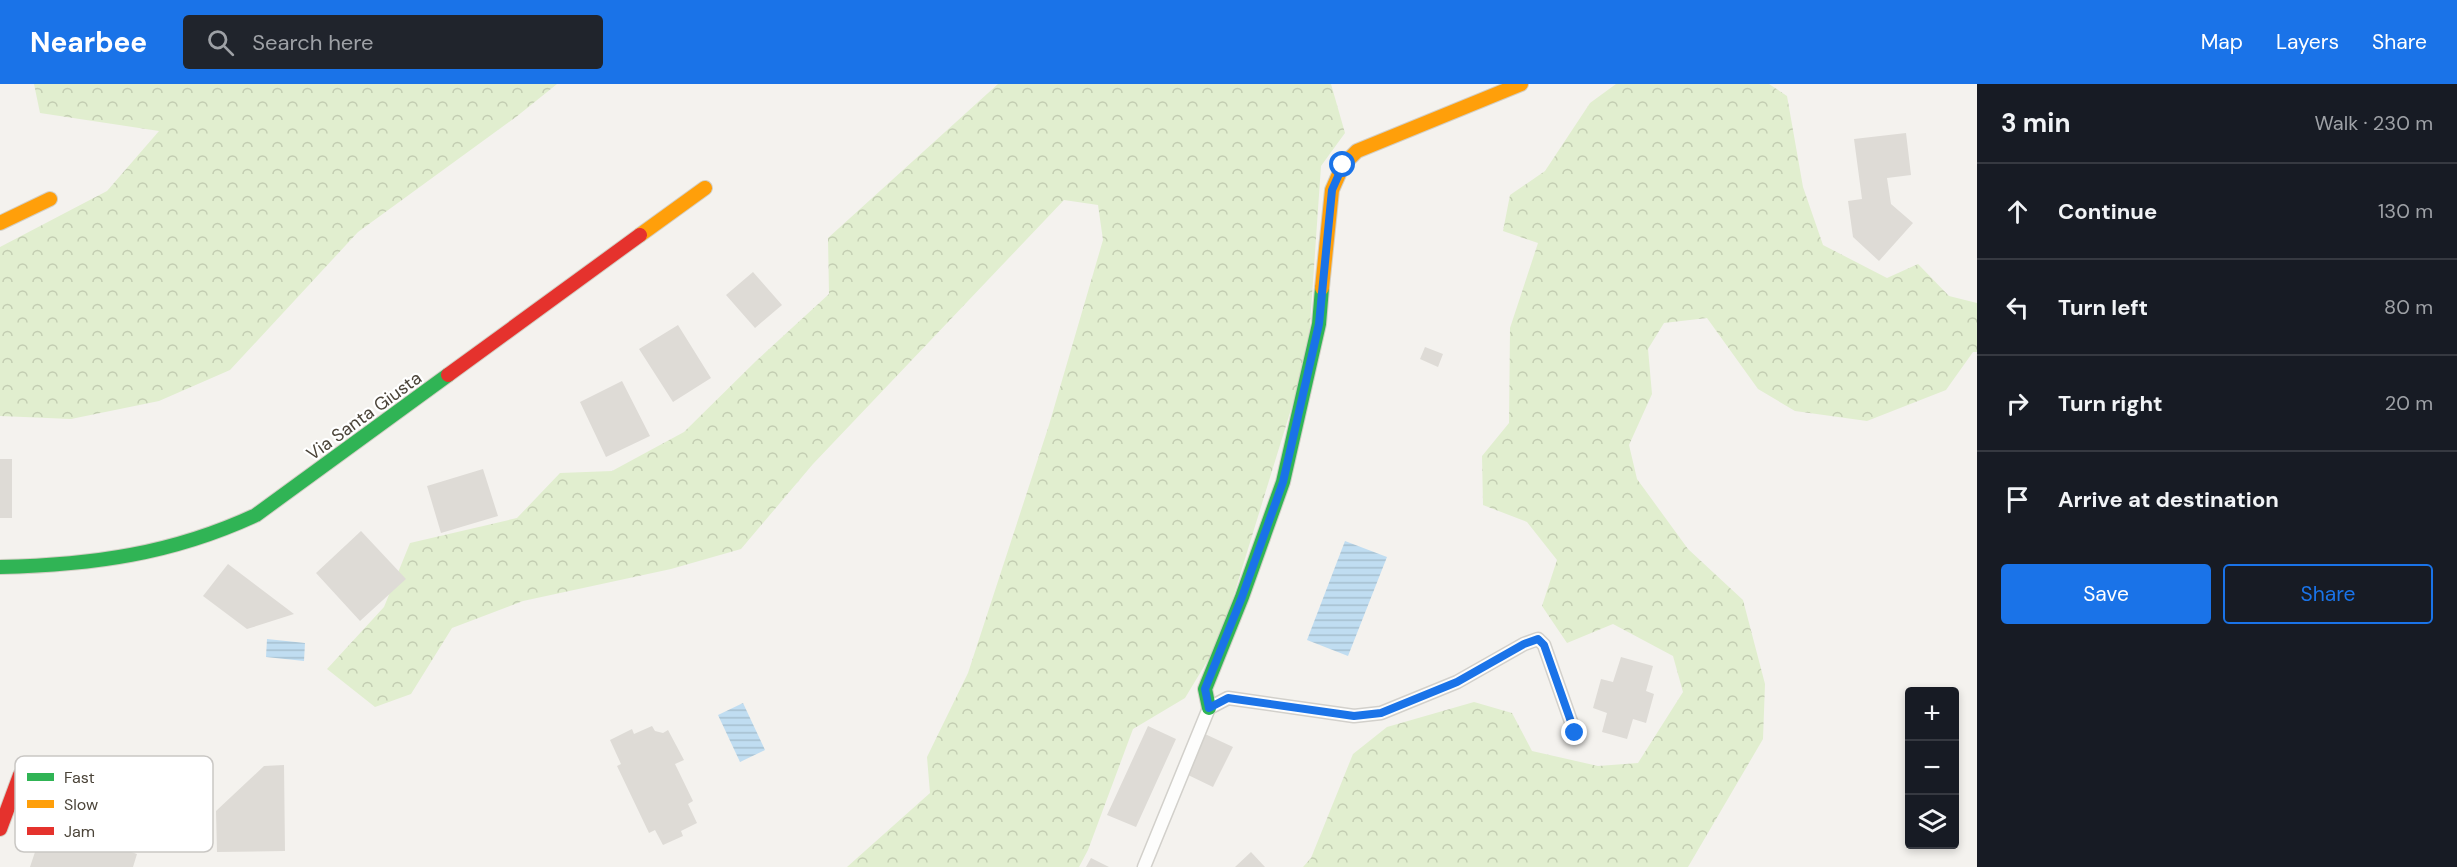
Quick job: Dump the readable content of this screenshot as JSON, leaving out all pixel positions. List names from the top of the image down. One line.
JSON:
{"streets":{"street":["Via Santa Giusta"]},"legend":["Fast","Slow","Jam"],"page":{"header":"Nearbee","search":"Search here","nav":["Map","Layers","Share"],"heading":["3 min","Walk · 230 m"],"list":[["Continue","130 m"],["Turn left","80 m"],["Turn right","20 m"],"Arrive at destination"],"buttons":["Save","Share"],"map_buttons":["+","−"]}}
